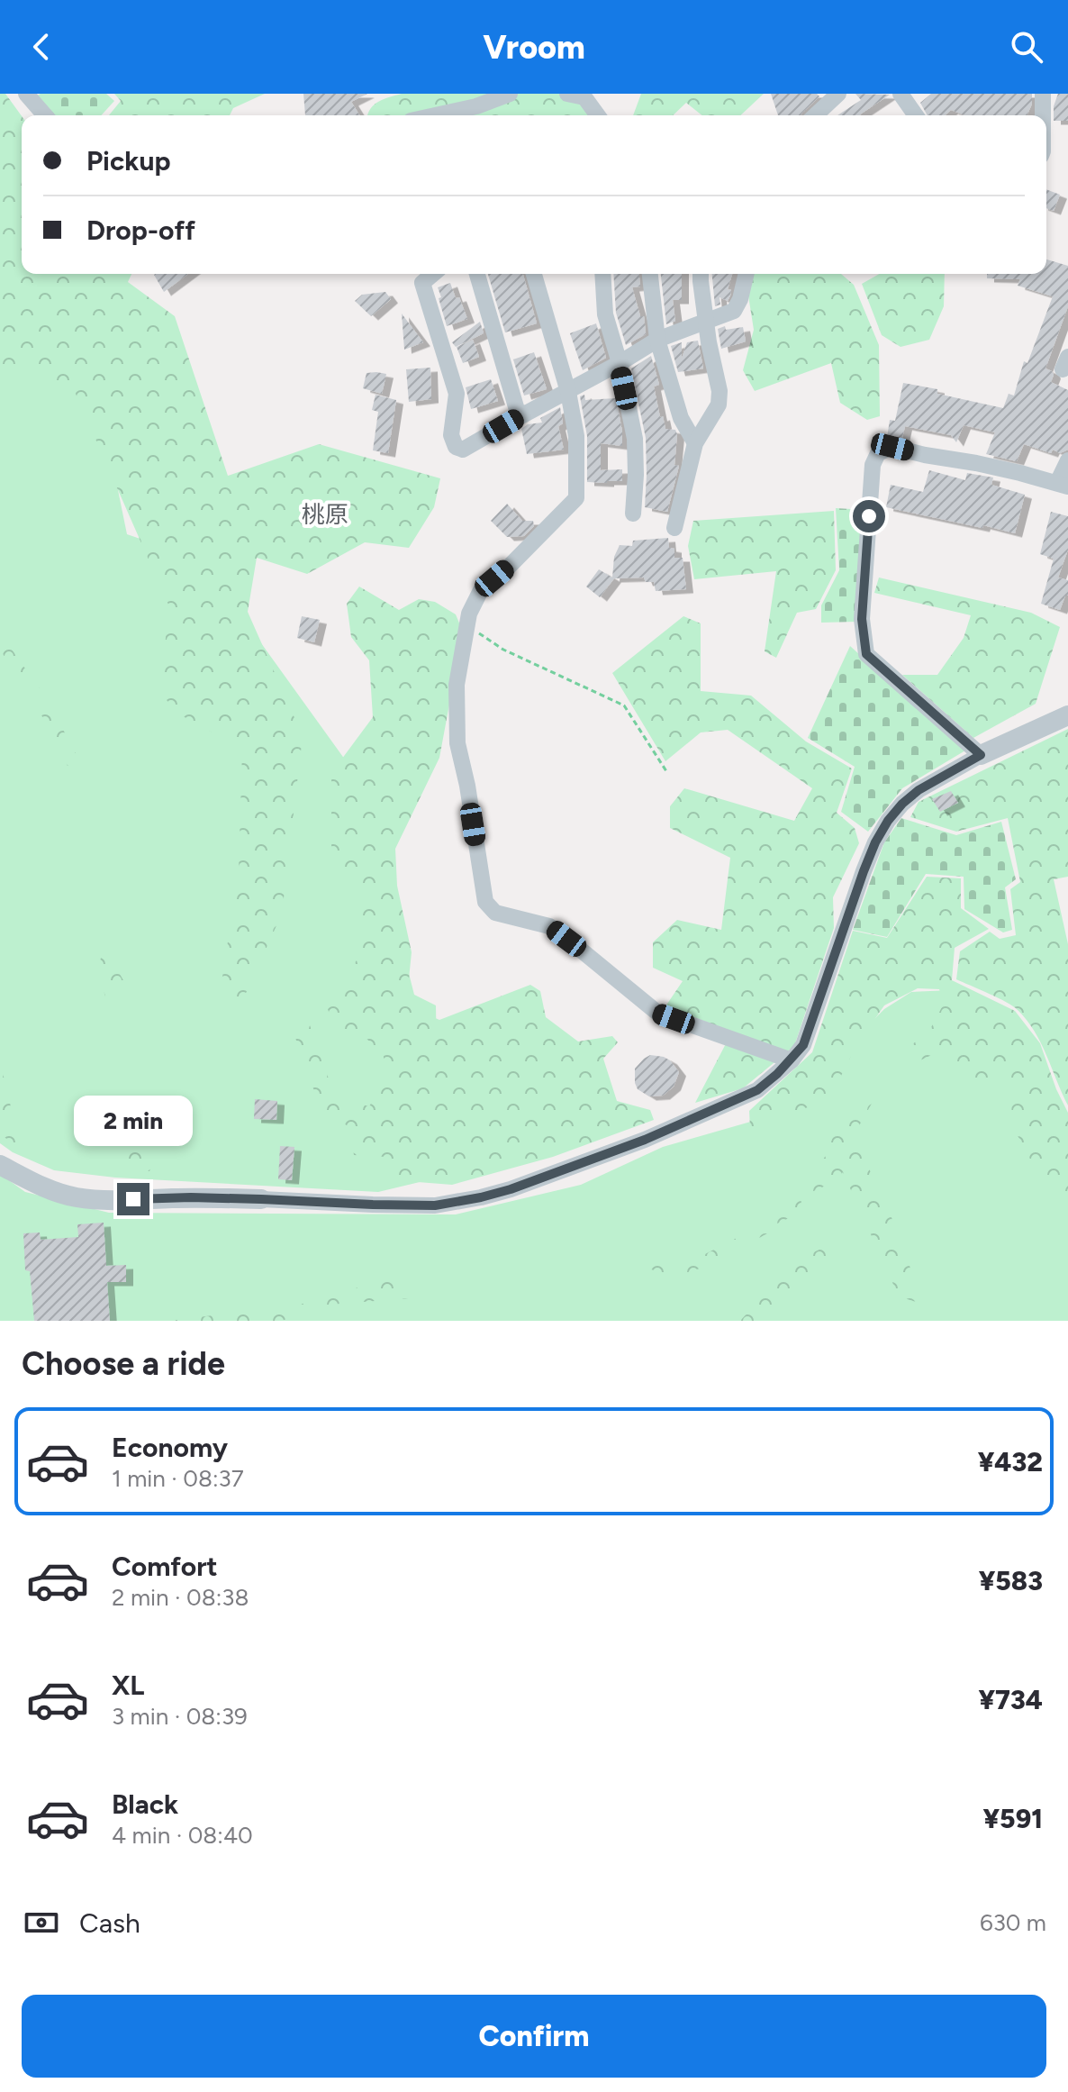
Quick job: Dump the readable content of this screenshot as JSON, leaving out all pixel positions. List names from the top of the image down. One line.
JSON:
{"districts":["桃原"],"page":{"header":"Vroom","banner":["Pickup","Drop-off"],"bubble":"2 min","heading":"Choose a ride","list":[{"name":"Economy","note":"1 min · 08:37","value":"¥432"},{"name":"Comfort","note":"2 min · 08:38","value":"¥583"},{"name":"XL","note":"3 min · 08:39","value":"¥734"},{"name":"Black","note":"4 min · 08:40","value":"¥591"}],"pay":["Cash","630 m"],"buttons":"Confirm"}}
